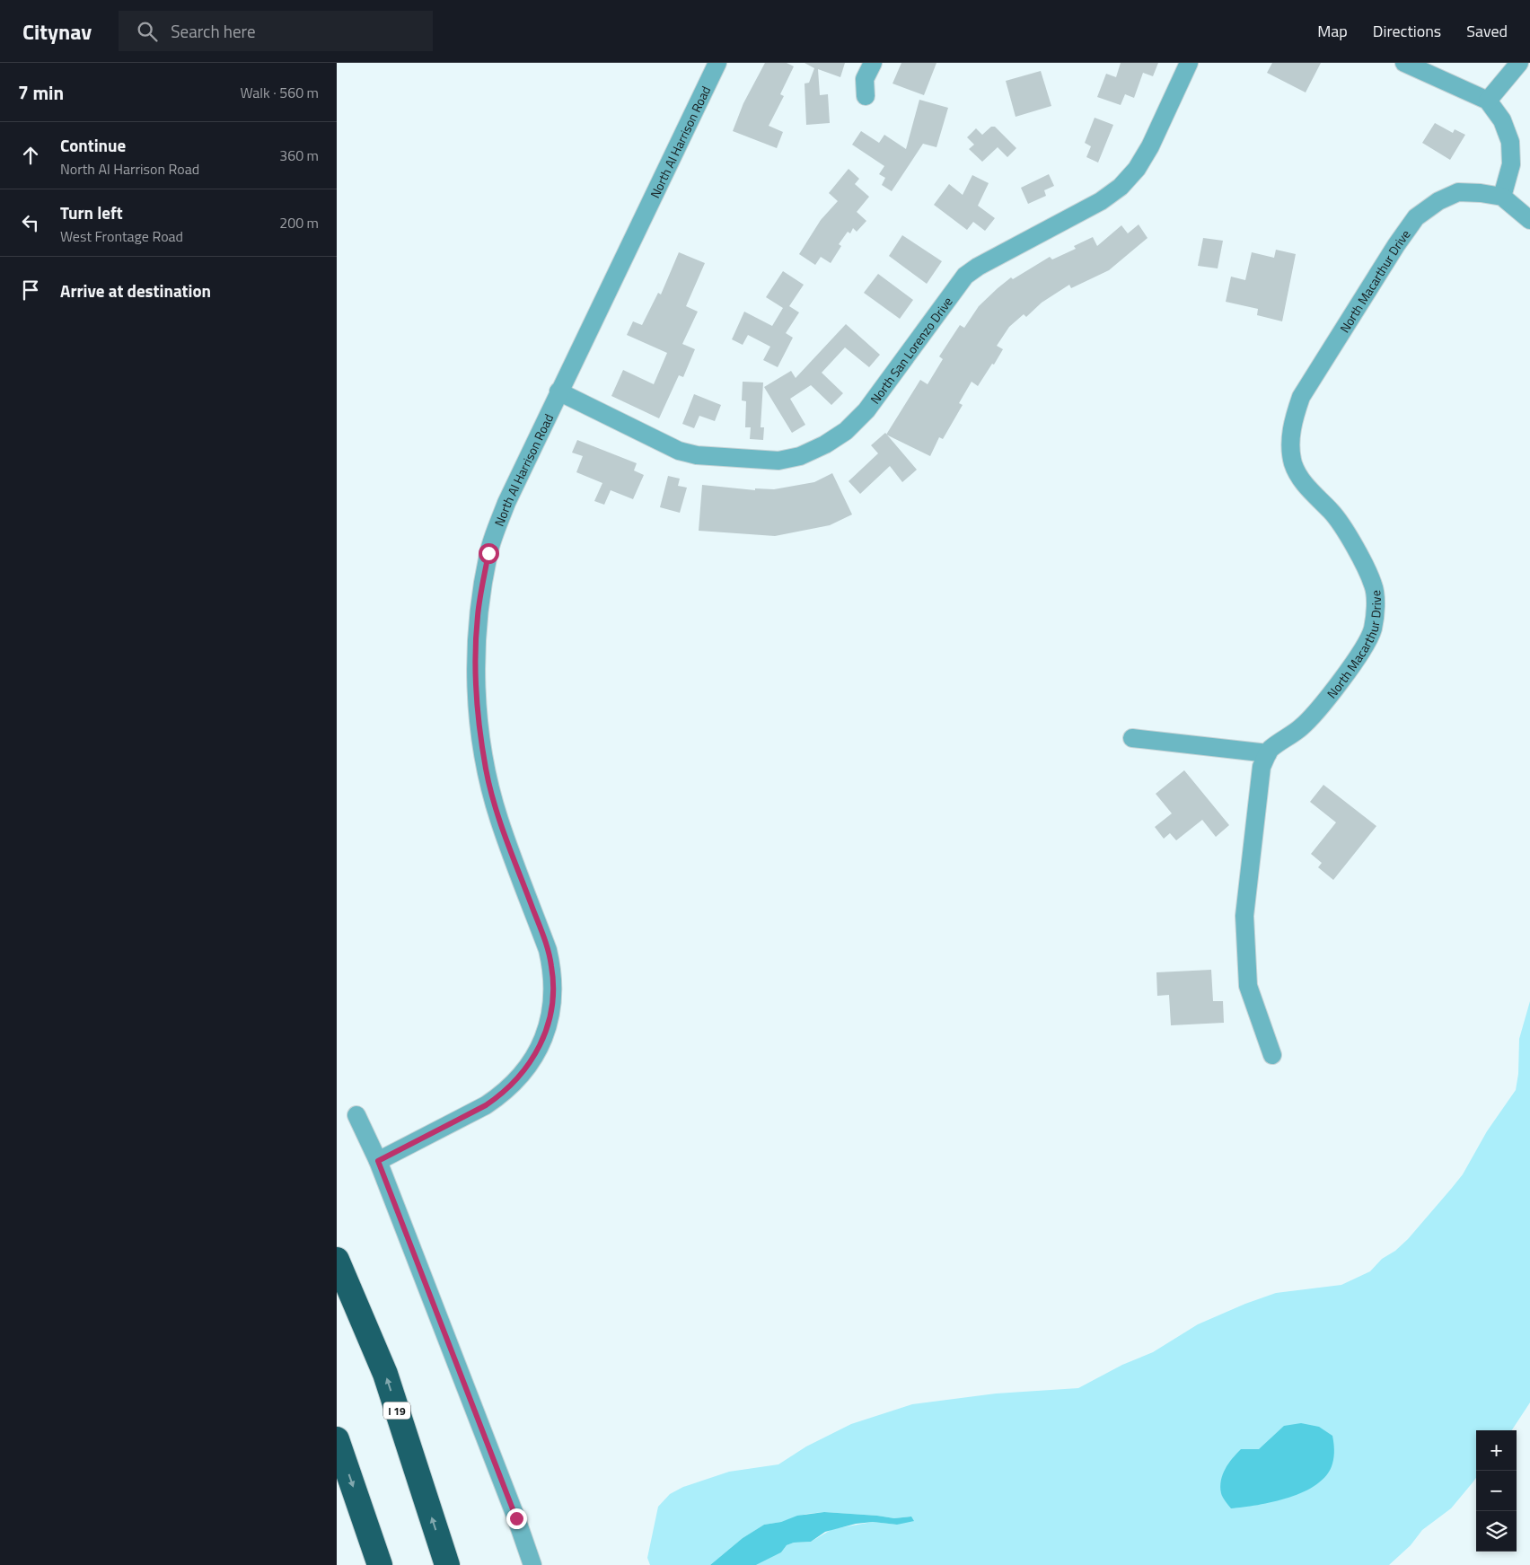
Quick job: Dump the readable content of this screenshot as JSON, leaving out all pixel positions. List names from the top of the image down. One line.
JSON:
{"streets":{"highway":["I 19"],"street":["North Al Harrison Road","North Macarthur Drive","North San Lorenzo Drive"]},"crossings":[["North Al Harrison Road","North San Lorenzo Drive"]],"page":{"header":"Citynav","search":"Search here","nav":["Map","Directions","Saved"],"heading":["7 min","Walk · 560 m"],"list":[["Continue","North Al Harrison Road","360 m"],["Turn left","West Frontage Road","200 m"],"Arrive at destination"],"map_buttons":["+","−"]}}
